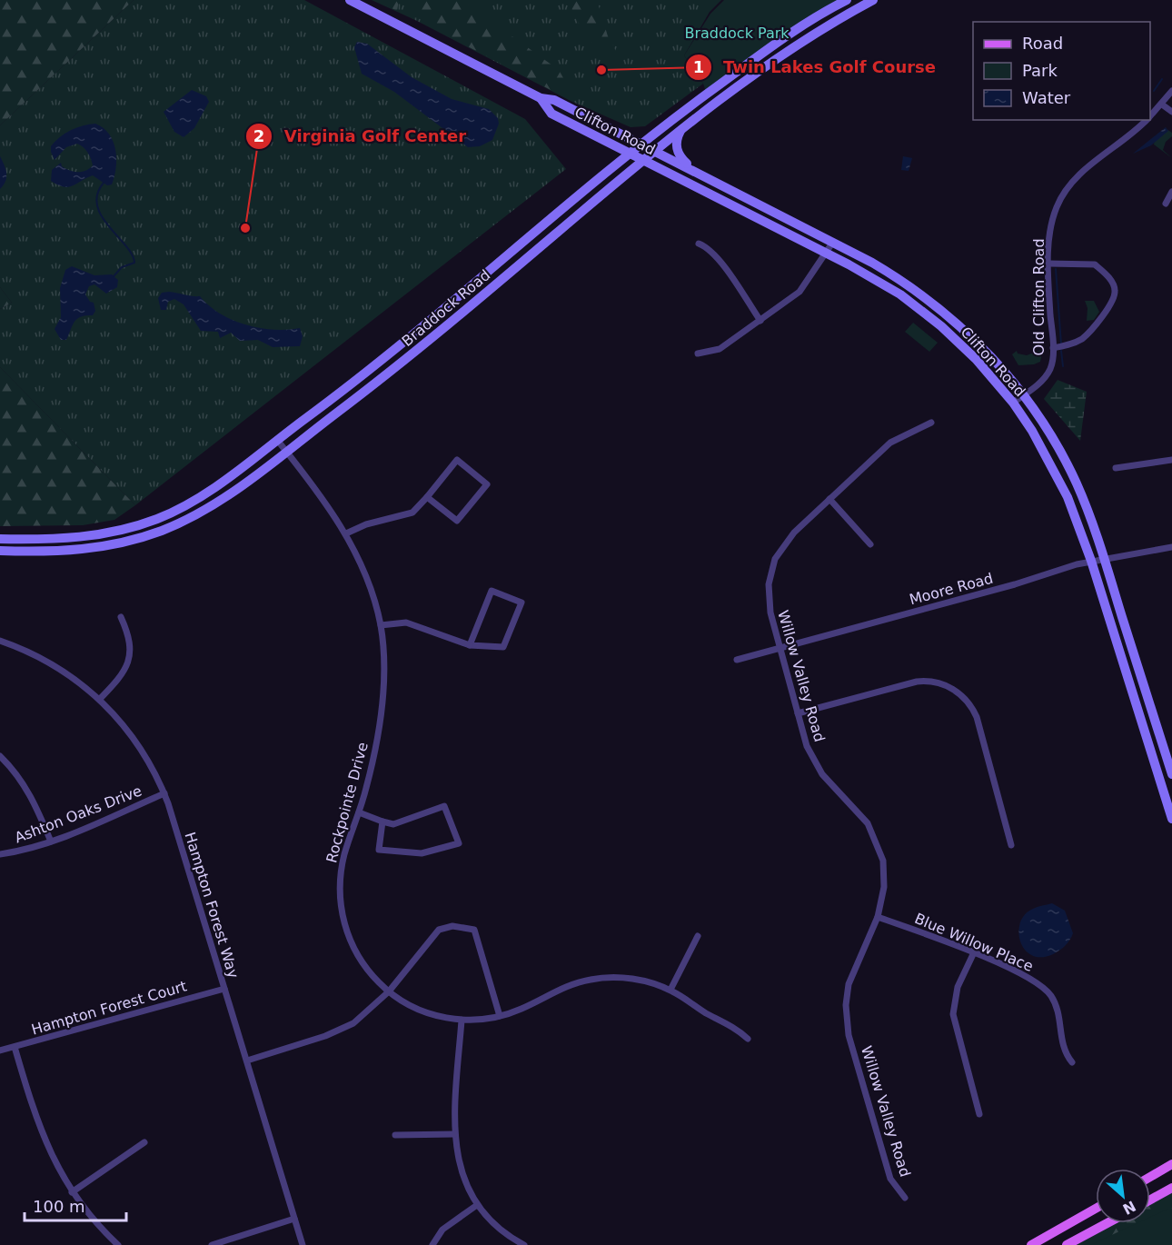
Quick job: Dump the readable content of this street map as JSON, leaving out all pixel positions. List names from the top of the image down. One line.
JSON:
{"streets":{"main road":["Clifton Road","Braddock Road"],"street":["Old Clifton Road","Moore Road","Willow Valley Road","Rockpointe Drive","Ashton Oaks Drive","Hampton Forest Way","Blue Willow Place","Hampton Forest Court"]},"crossings":[["Clifton Road","Old Clifton Road"],["Clifton Road","Braddock Road"],["Clifton Road","Moore Road"],["Braddock Road","Rockpointe Drive"],["Moore Road","Willow Valley Road"],["Willow Valley Road","Blue Willow Place"],["Ashton Oaks Drive","Hampton Forest Way"],["Hampton Forest Way","Hampton Forest Court"]],"parks":["Braddock Park"],"places":["Twin Lakes Golf Course","Virginia Golf Center"],"legend":["Road","Park","Water"],"scale_bar":"100 m","north":"bottom right"}
